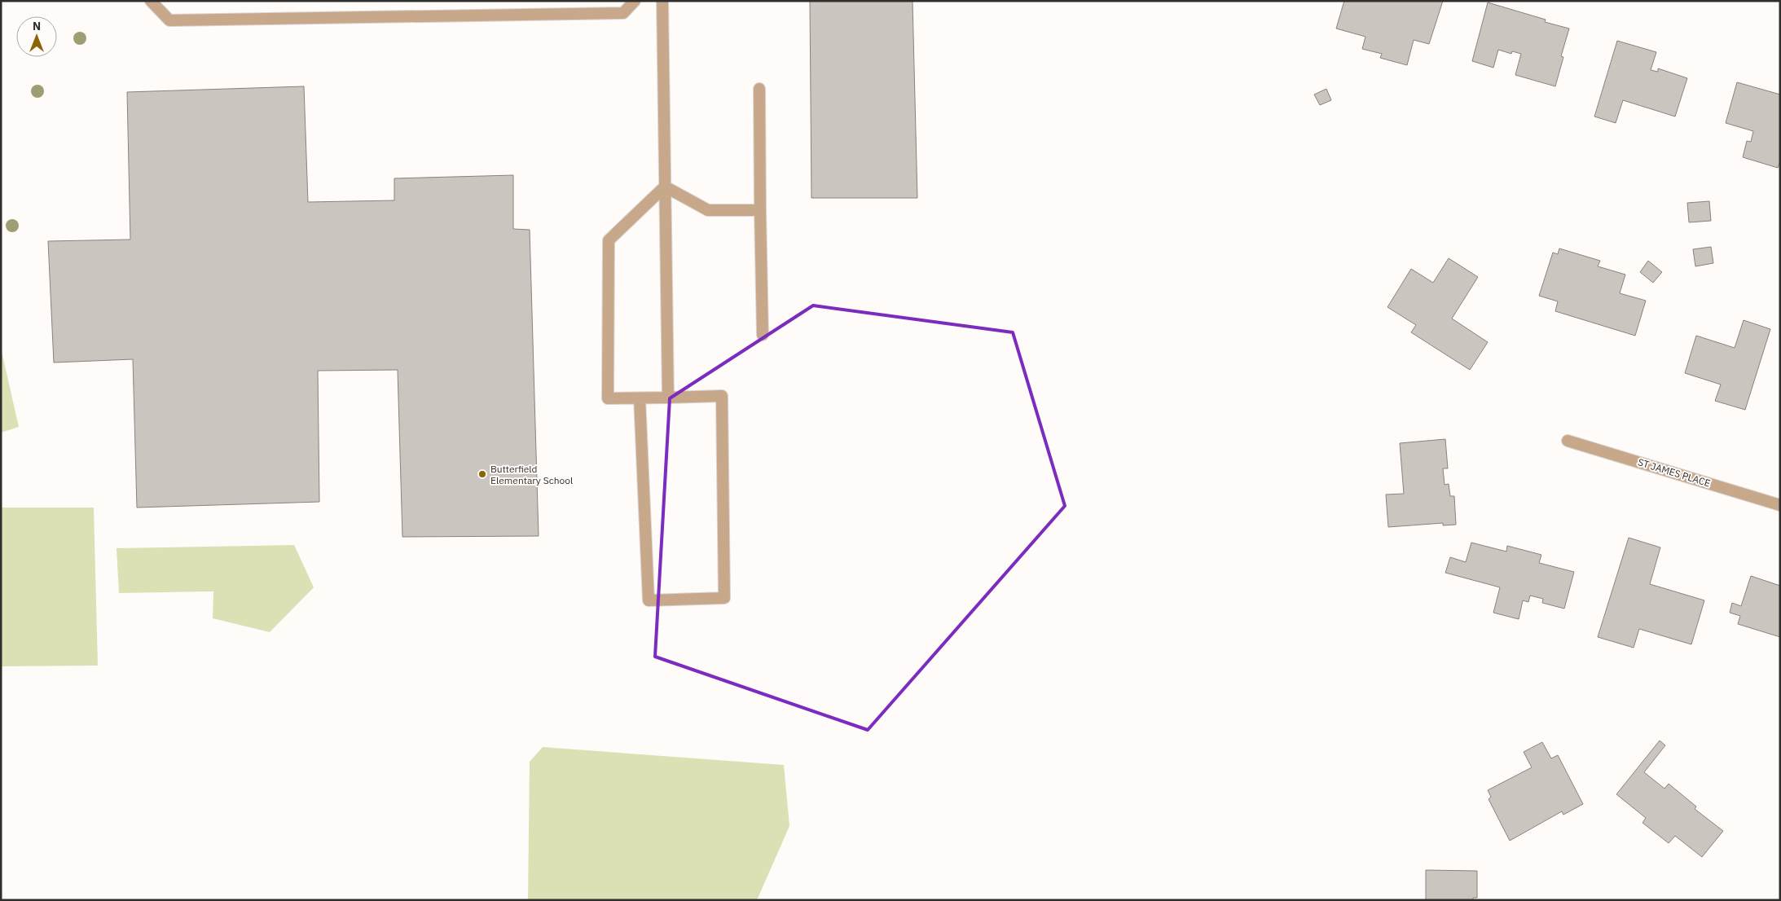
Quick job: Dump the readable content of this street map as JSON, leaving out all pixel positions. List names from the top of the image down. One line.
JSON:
{"streets":{"street":["ST JAMES PLACE"]},"places":["Butterfield Elementary School"],"north":"top"}
